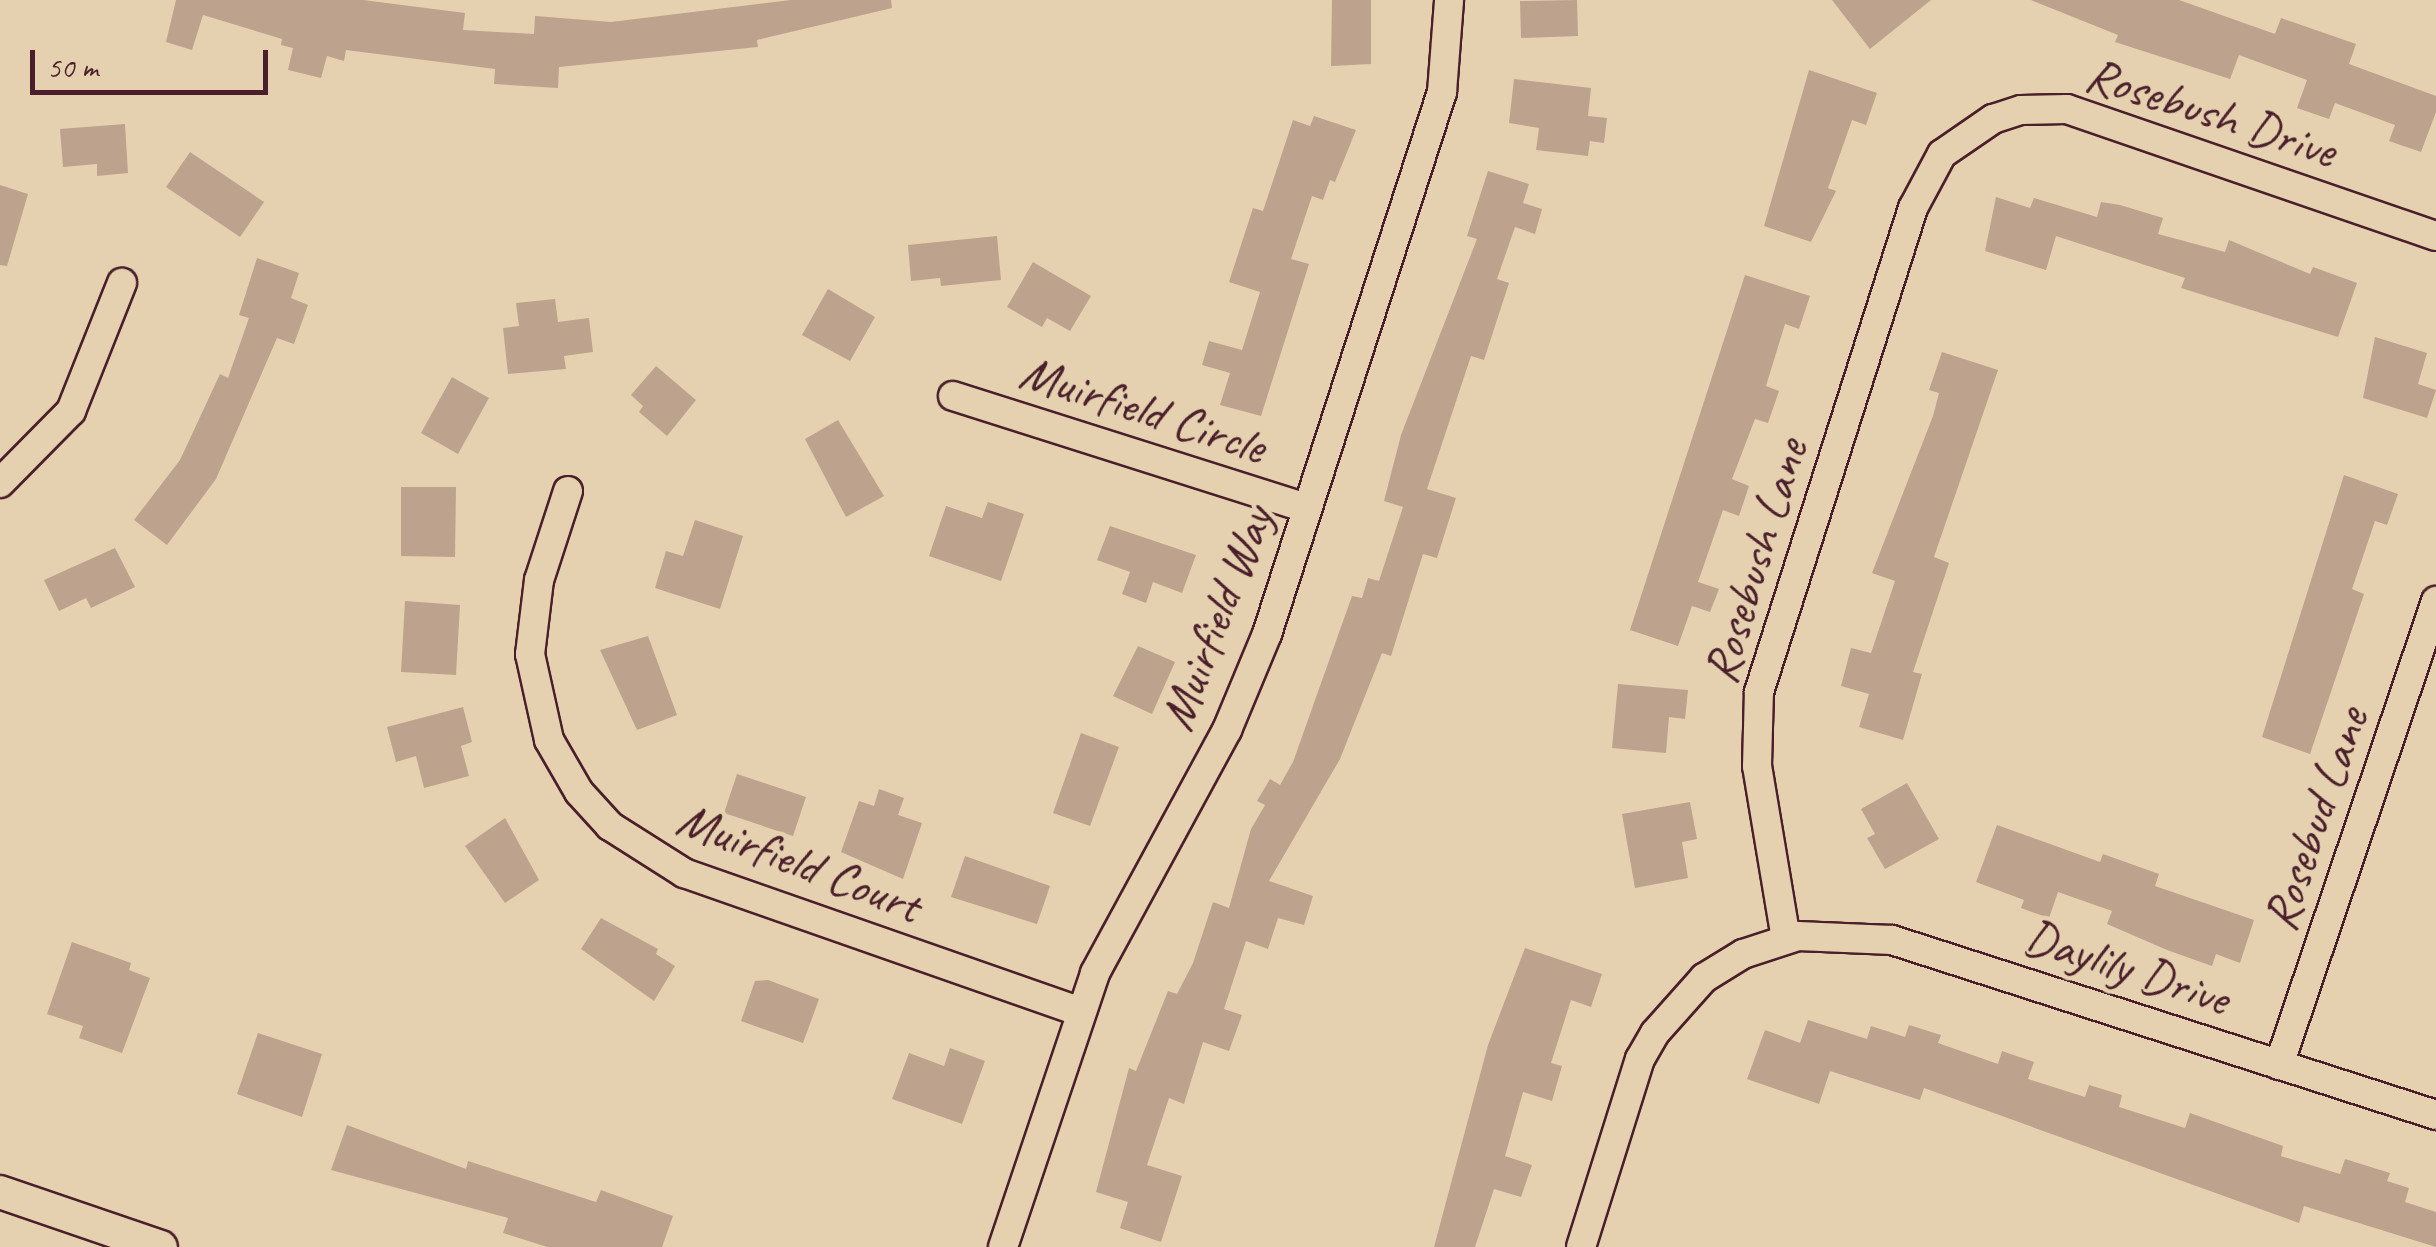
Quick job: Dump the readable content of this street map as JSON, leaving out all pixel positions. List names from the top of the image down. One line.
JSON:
{"streets":{"street":["Rosebush Drive","Muirfield Circle","Rosebush Lane","Muirfield Way","Rosebud Lane","Muirfield Court","Daylily Drive"]},"crossings":[["Rosebush Drive","Rosebush Lane"],["Muirfield Circle","Muirfield Way"],["Rosebush Lane","Daylily Drive"],["Muirfield Way","Muirfield Court"],["Rosebud Lane","Daylily Drive"]],"scale_bar":"50 m"}
